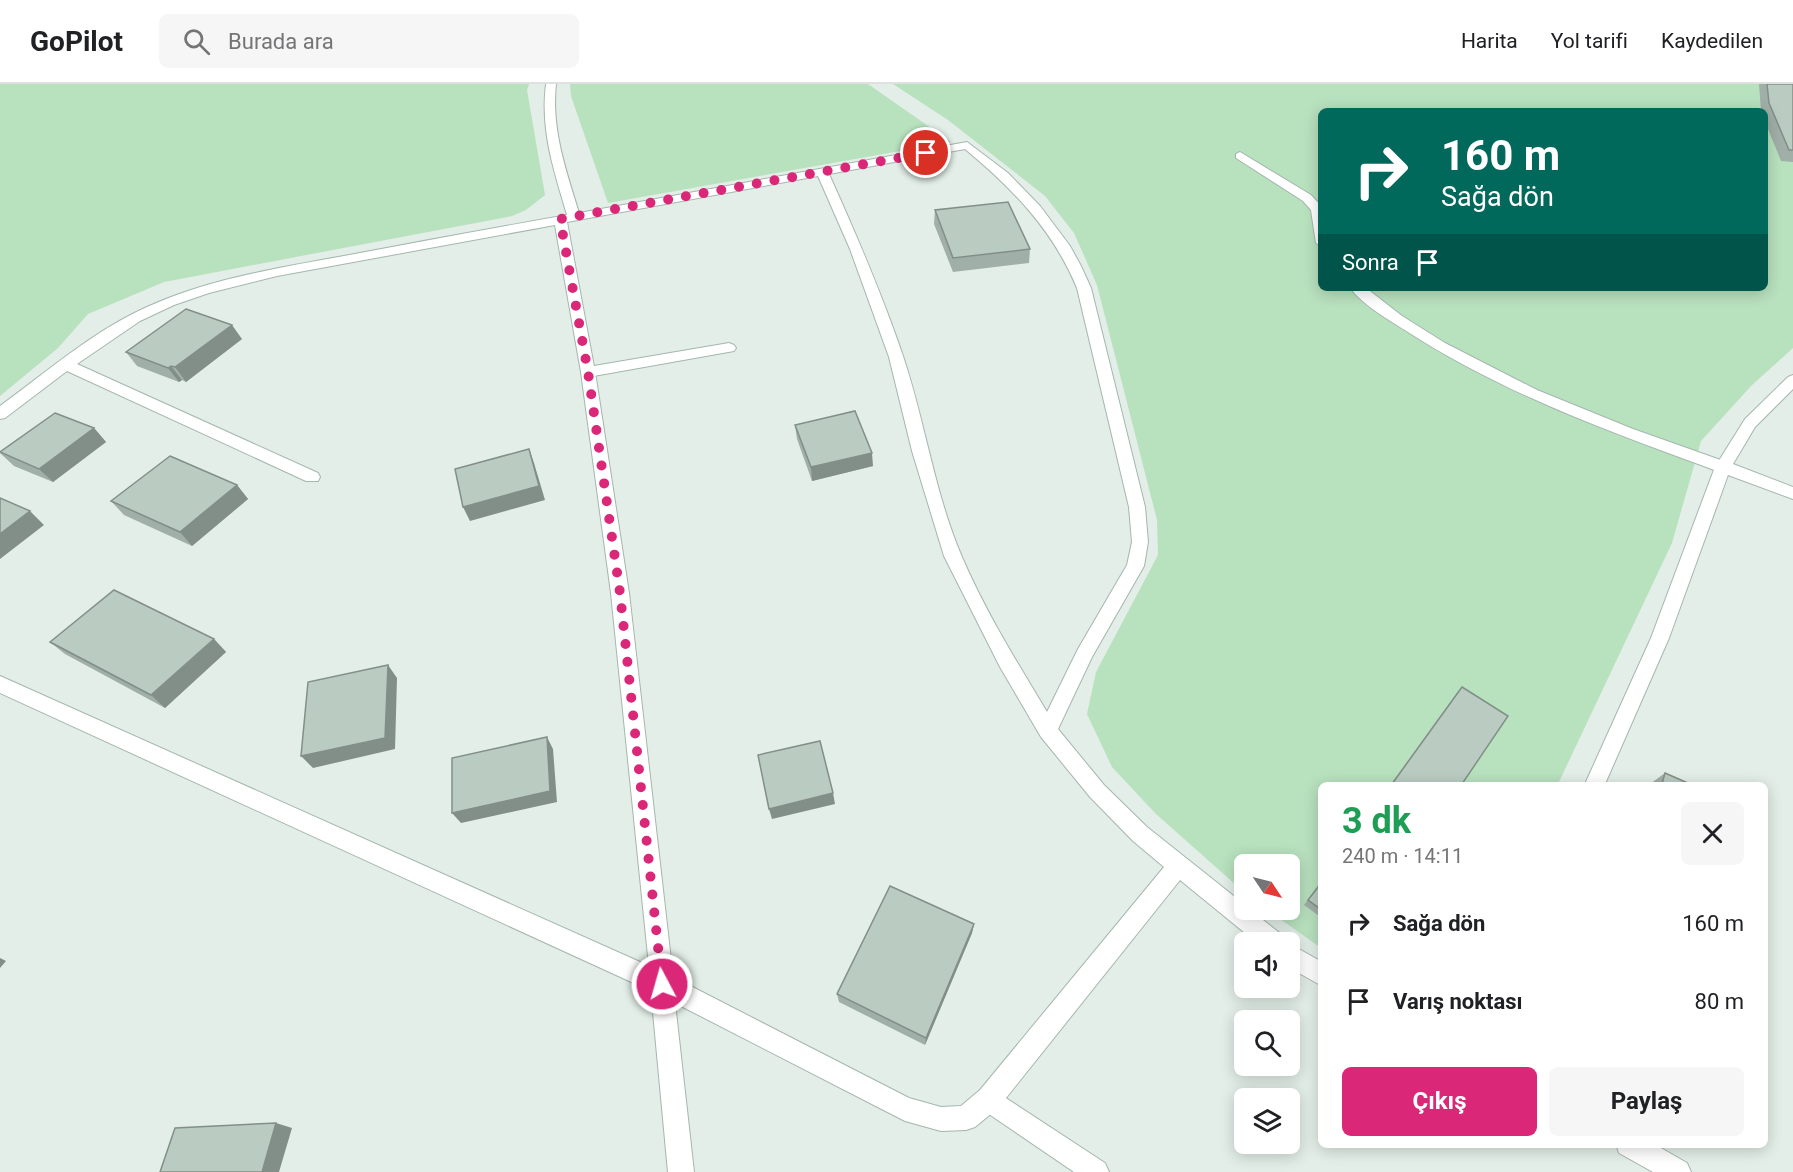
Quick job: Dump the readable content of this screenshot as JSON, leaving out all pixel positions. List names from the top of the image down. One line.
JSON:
{"north":"bottom right","page":{"header":"GoPilot","search":"Burada ara","nav":["Harita","Yol tarifi","Kaydedilen"],"turn":["160 m","Sağa dön"],"then":"Sonra","heading":["3 dk","240 m · 14:11"],"list":[{"name":"Sağa dön","value":"160 m"},{"name":"Varış noktası","value":"80 m"}],"buttons":["Çıkış","Paylaş"]}}
